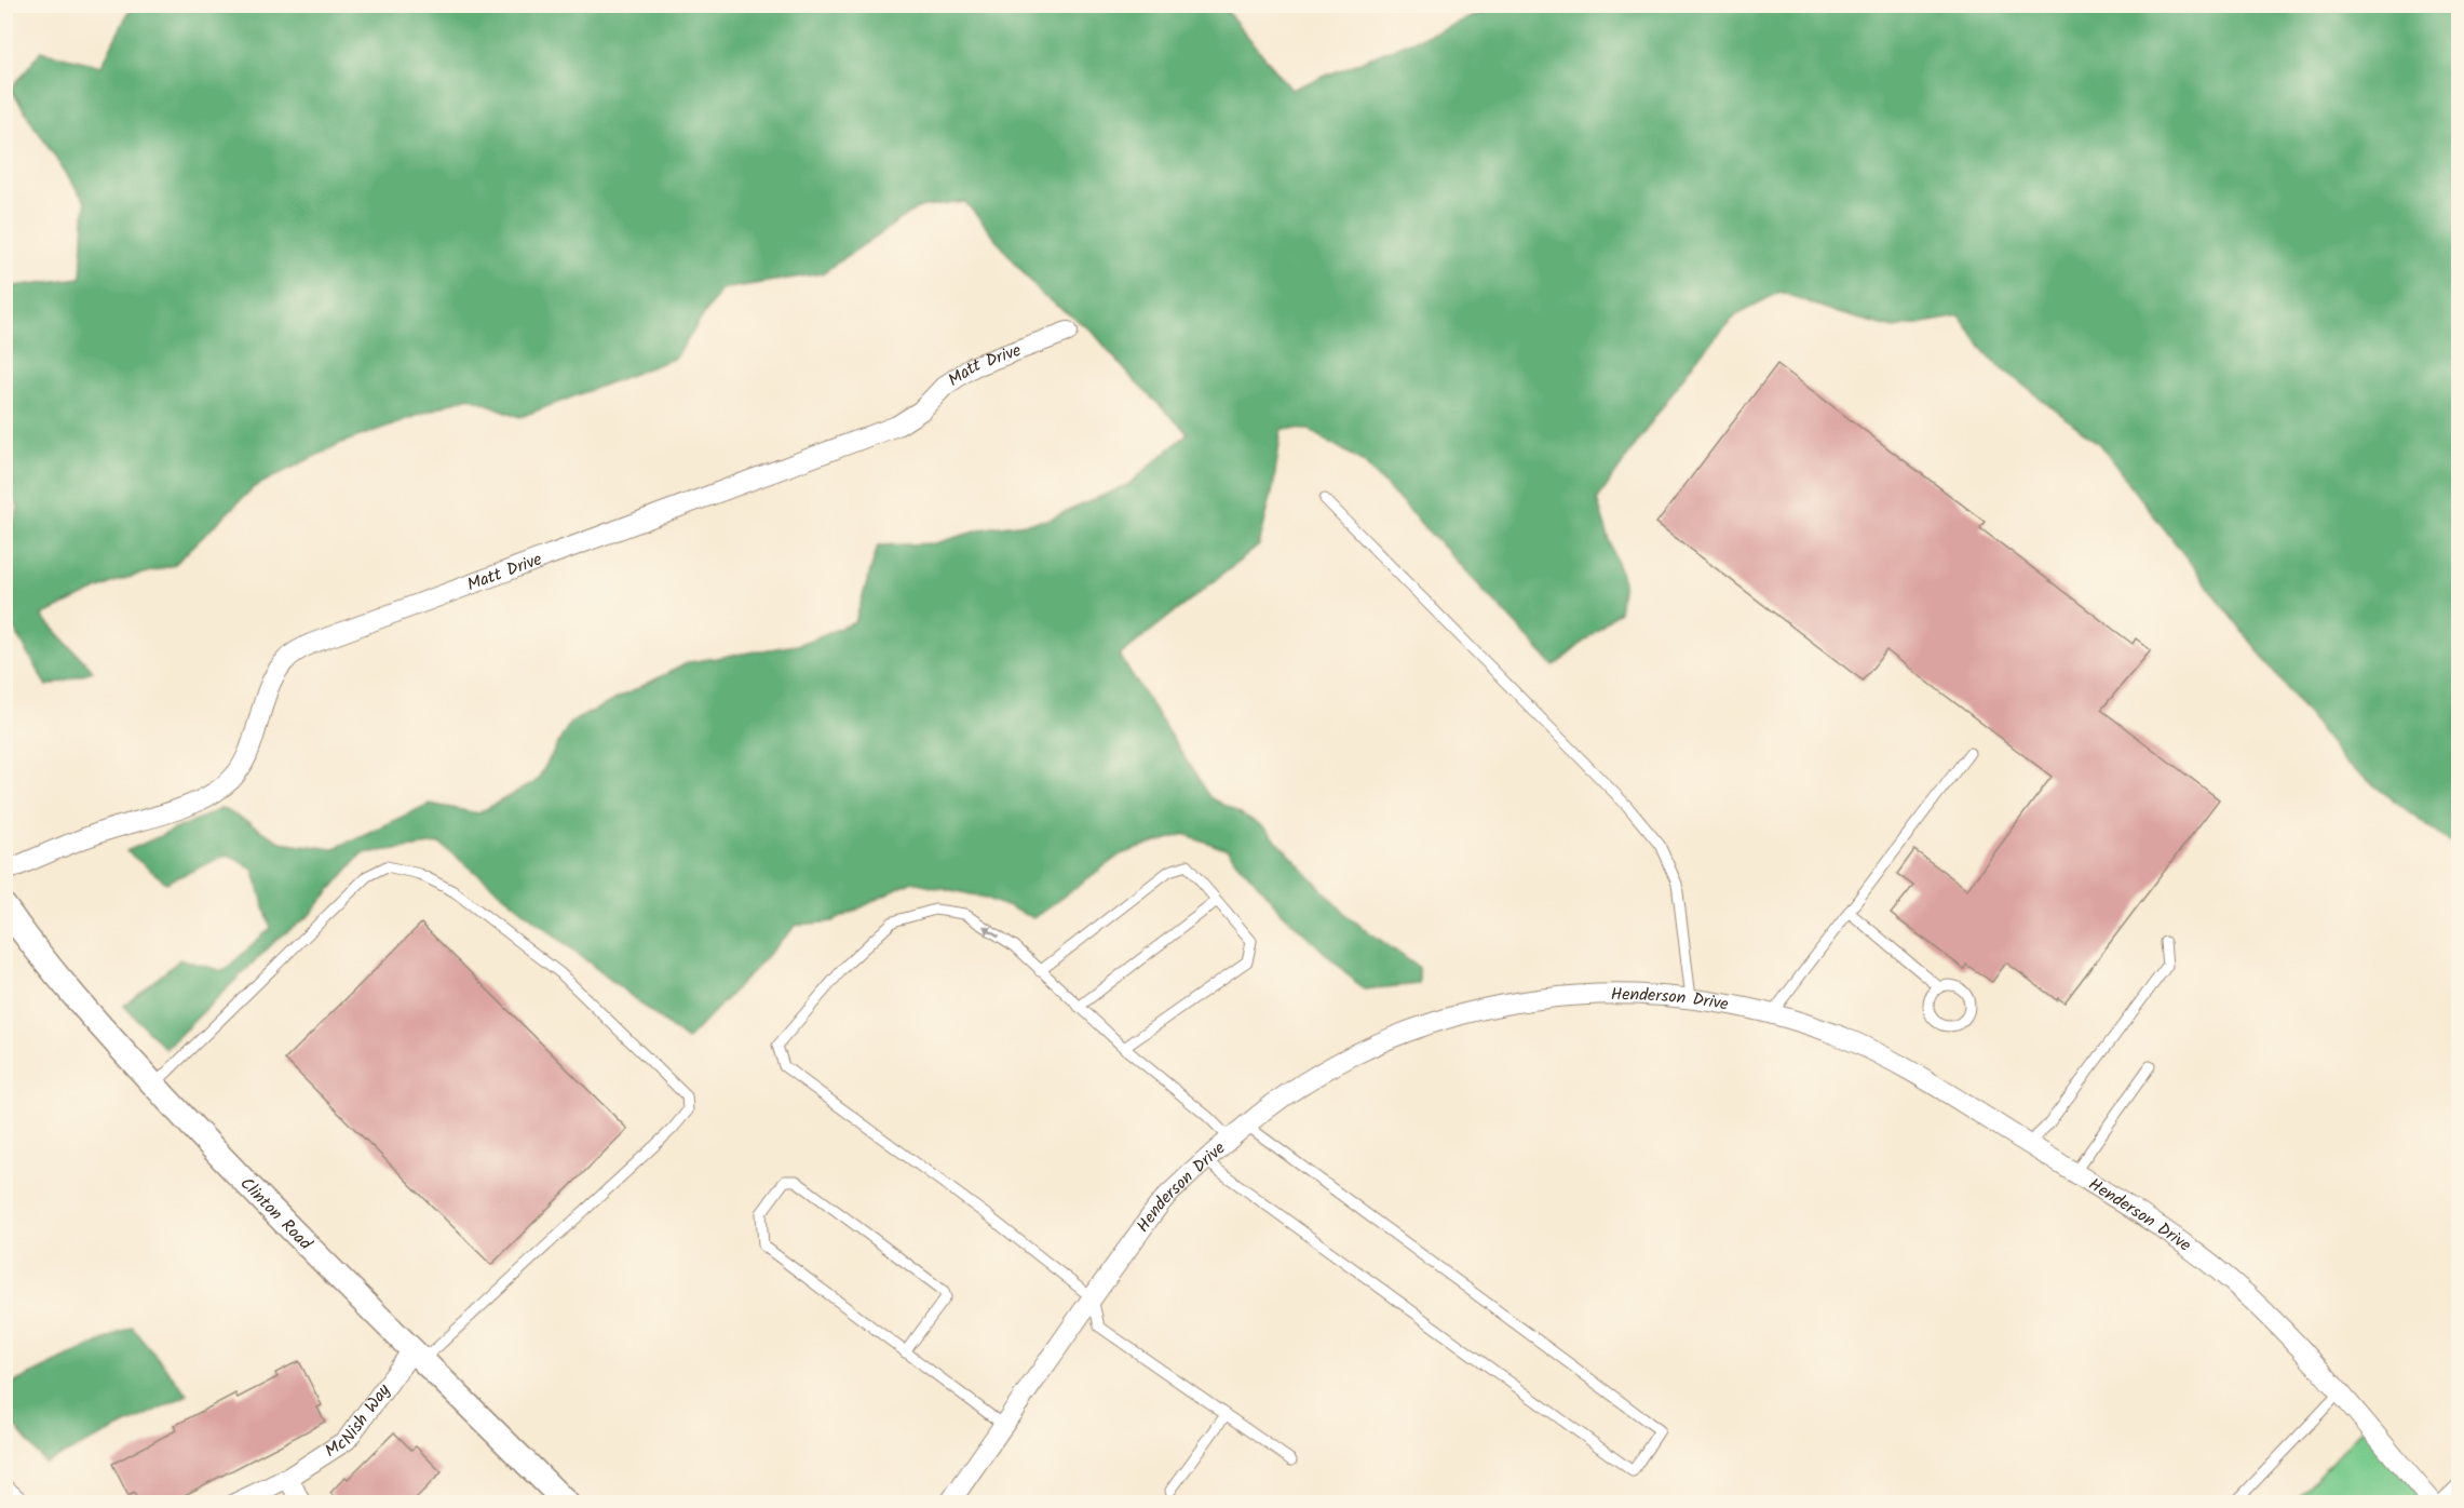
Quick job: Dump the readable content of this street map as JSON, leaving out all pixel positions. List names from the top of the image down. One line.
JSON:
{"streets":{"street":["Matt Drive","Henderson Drive","Clinton Road","McNish Way"]},"crossings":[["Clinton Road","McNish Way"]]}
